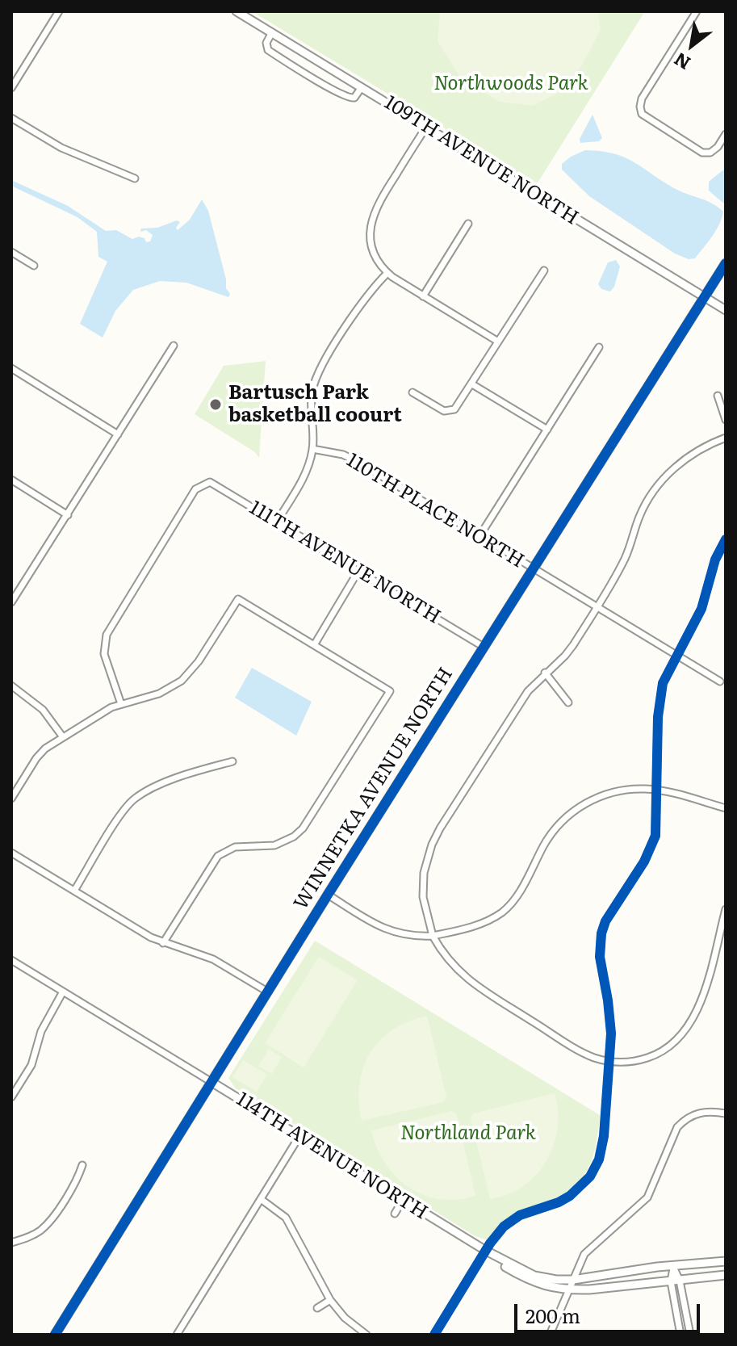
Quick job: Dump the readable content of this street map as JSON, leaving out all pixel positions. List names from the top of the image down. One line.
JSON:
{"streets":{"street":["109TH AVENUE NORTH","110TH PLACE NORTH","111TH AVENUE NORTH","WINNETKA AVENUE NORTH","114TH AVENUE NORTH"]},"crossings":[["109TH AVENUE NORTH","WINNETKA AVENUE NORTH"],["110TH PLACE NORTH","WINNETKA AVENUE NORTH"],["111TH AVENUE NORTH","WINNETKA AVENUE NORTH"],["WINNETKA AVENUE NORTH","114TH AVENUE NORTH"]],"parks":["Northwoods Park","Northland Park"],"places":["Bartusch Park basketball coourt"],"scale_bar":"200 m","north":"bottom left"}
